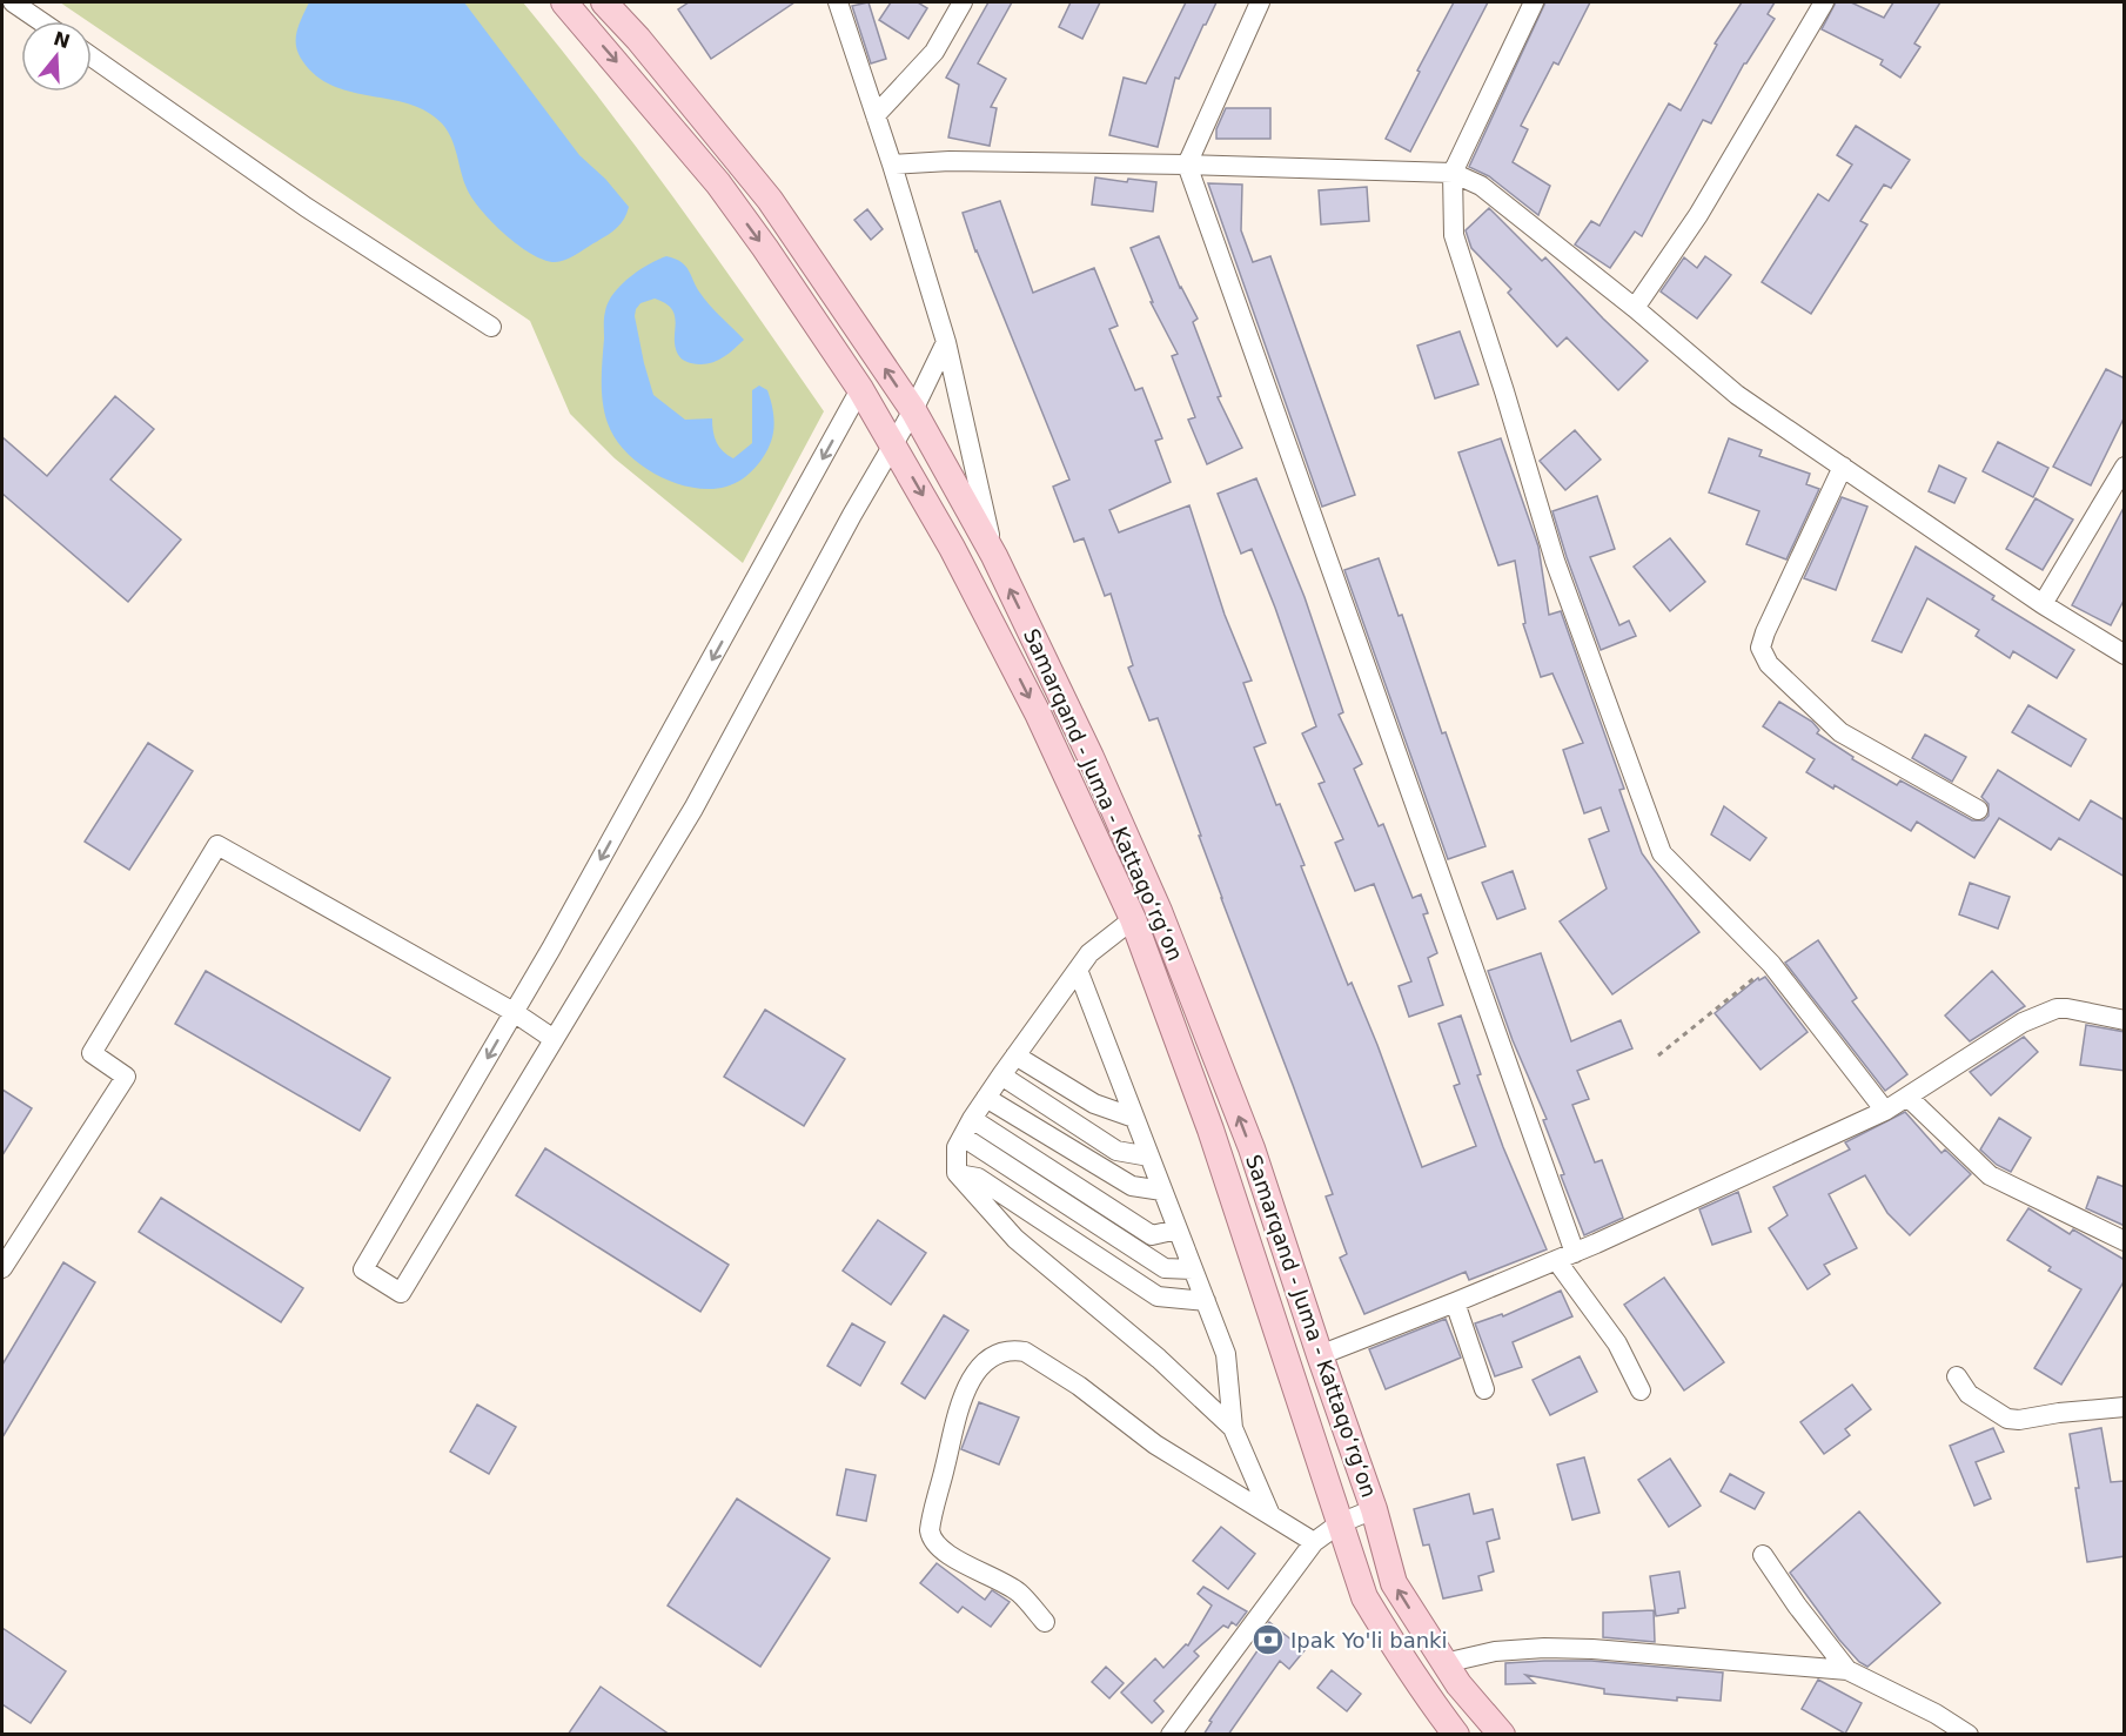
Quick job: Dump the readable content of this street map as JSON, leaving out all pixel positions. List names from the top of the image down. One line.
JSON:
{"streets":{"main road":["Samarqand - Juma - Kattaqo‘rg‘on"]},"places":{"bank":["Ipak Yo'li banki"]},"north":"top"}
